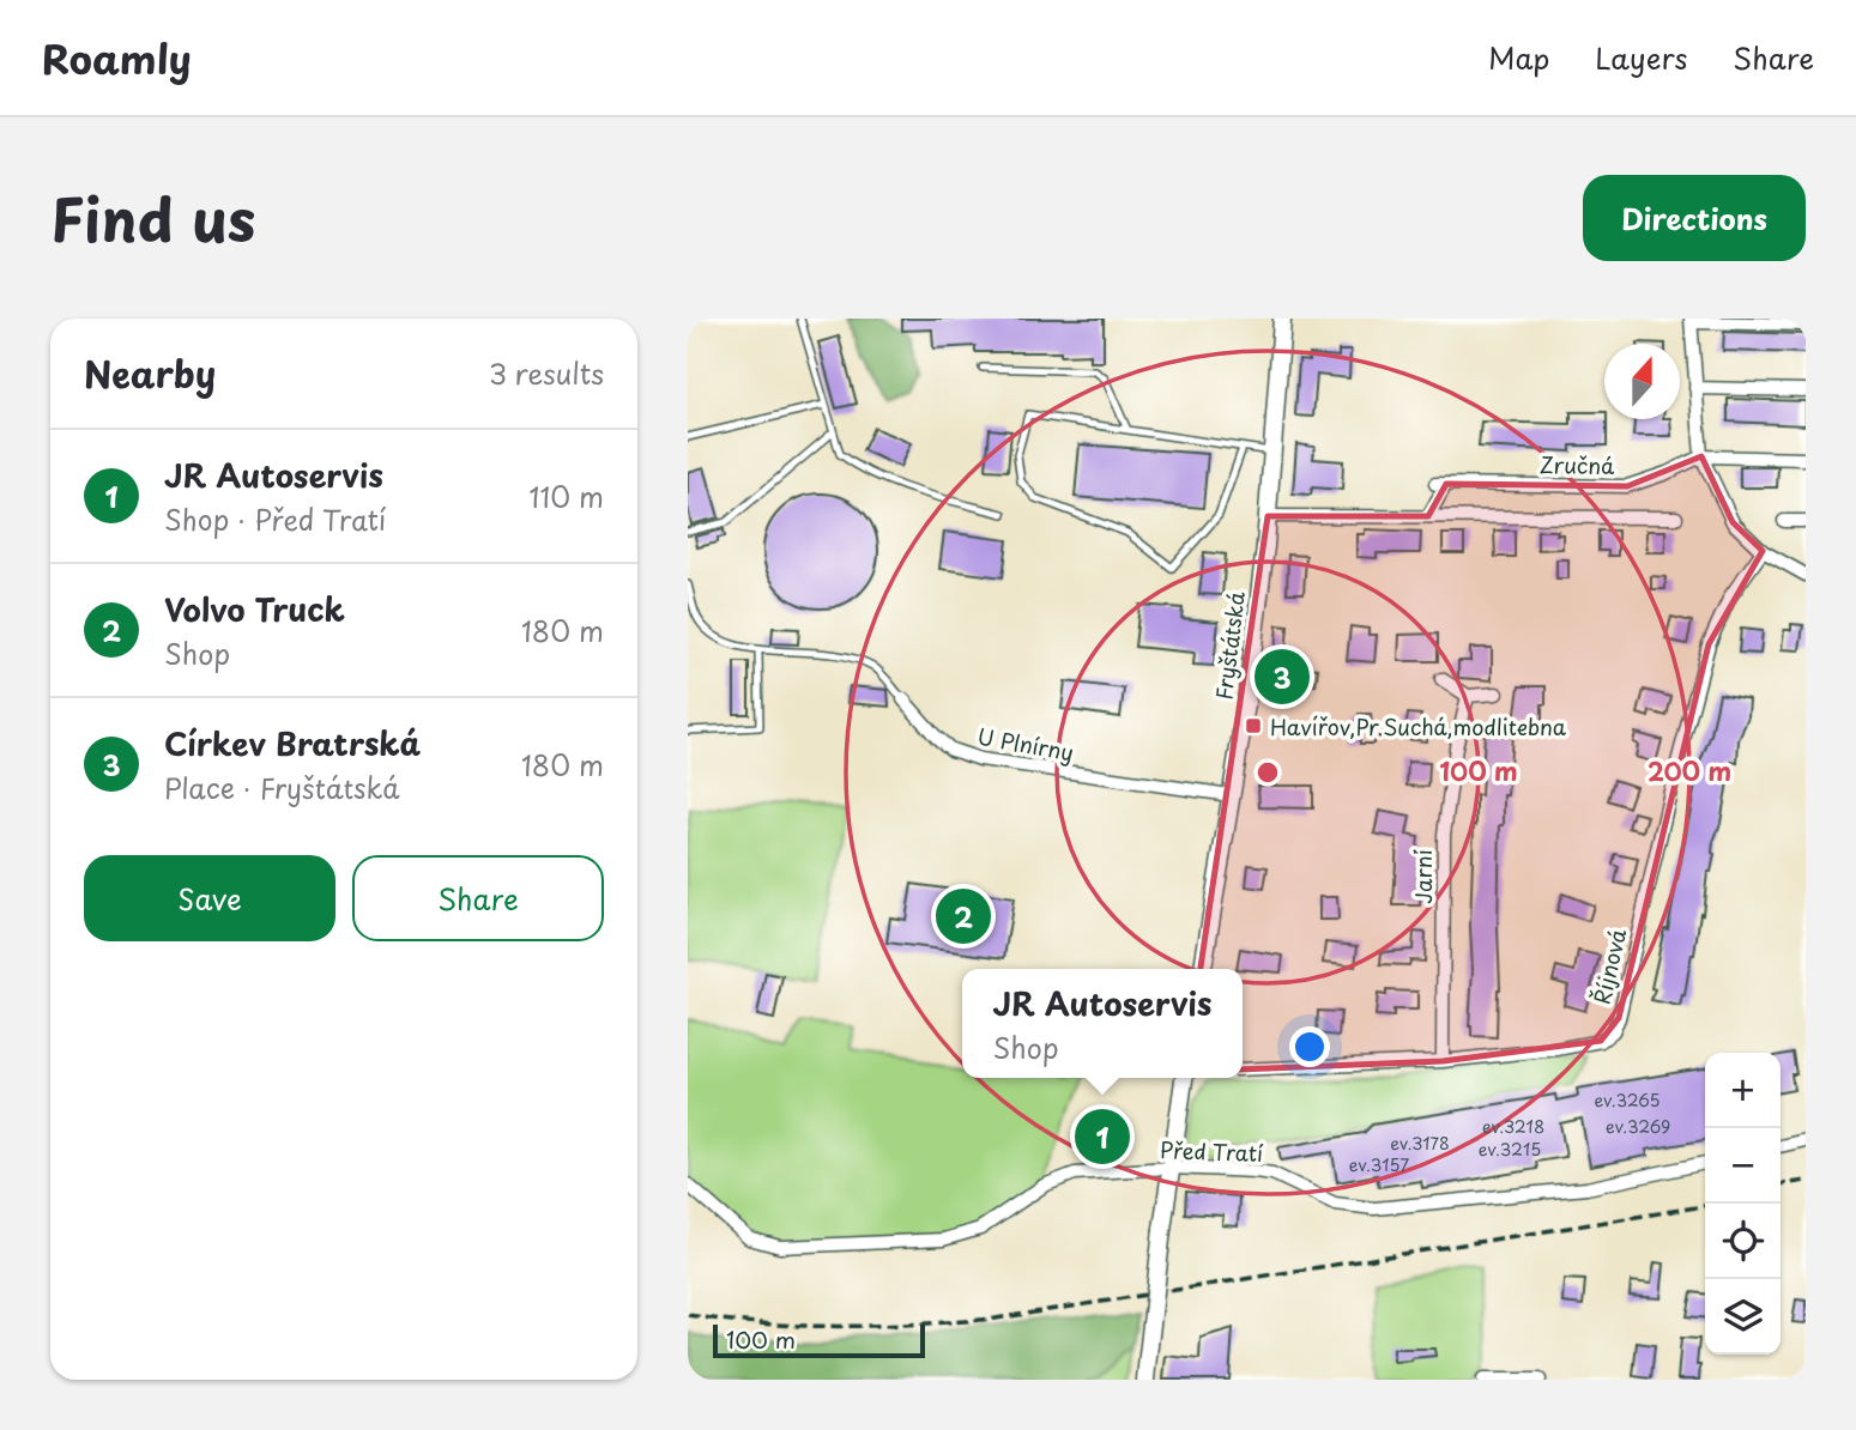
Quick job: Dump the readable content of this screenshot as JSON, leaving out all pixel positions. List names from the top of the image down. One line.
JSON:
{"streets":{"street":["Zručná","Fryštátská","U Plnírny","Jarní","Říjnová","Před Tratí"]},"crossings":[["Fryštátská","U Plnírny"],["Jarní","Říjnová"]],"places":{"transit":["Havířov,Pr.Suchá,modlitebna"]},"house_numbers":["ev.3265","ev.3218","ev.3269","ev.3178","ev.3215","ev.3157"],"scale_bar":"100 m","north":"top","page":{"header":"Roamly","nav":["Map","Layers","Share"],"title":"Find us","buttons":["Directions",["Save","Share"]],"heading":["Nearby","3 results"],"list":[{"mark":"1","name":"JR Autoservis","note":"Shop · Před Tratí","value":"110 m"},{"mark":"2","name":"Volvo Truck","note":"Shop","value":"180 m"},{"mark":"3","name":"Církev Bratrská","note":"Place · Fryštátská","value":"180 m"}],"pins":["3","2","1"],"popup":["JR Autoservis","Shop"],"map_buttons":["+","−"],"scale":"100 m"},"rings":["100 m","200 m"]}
